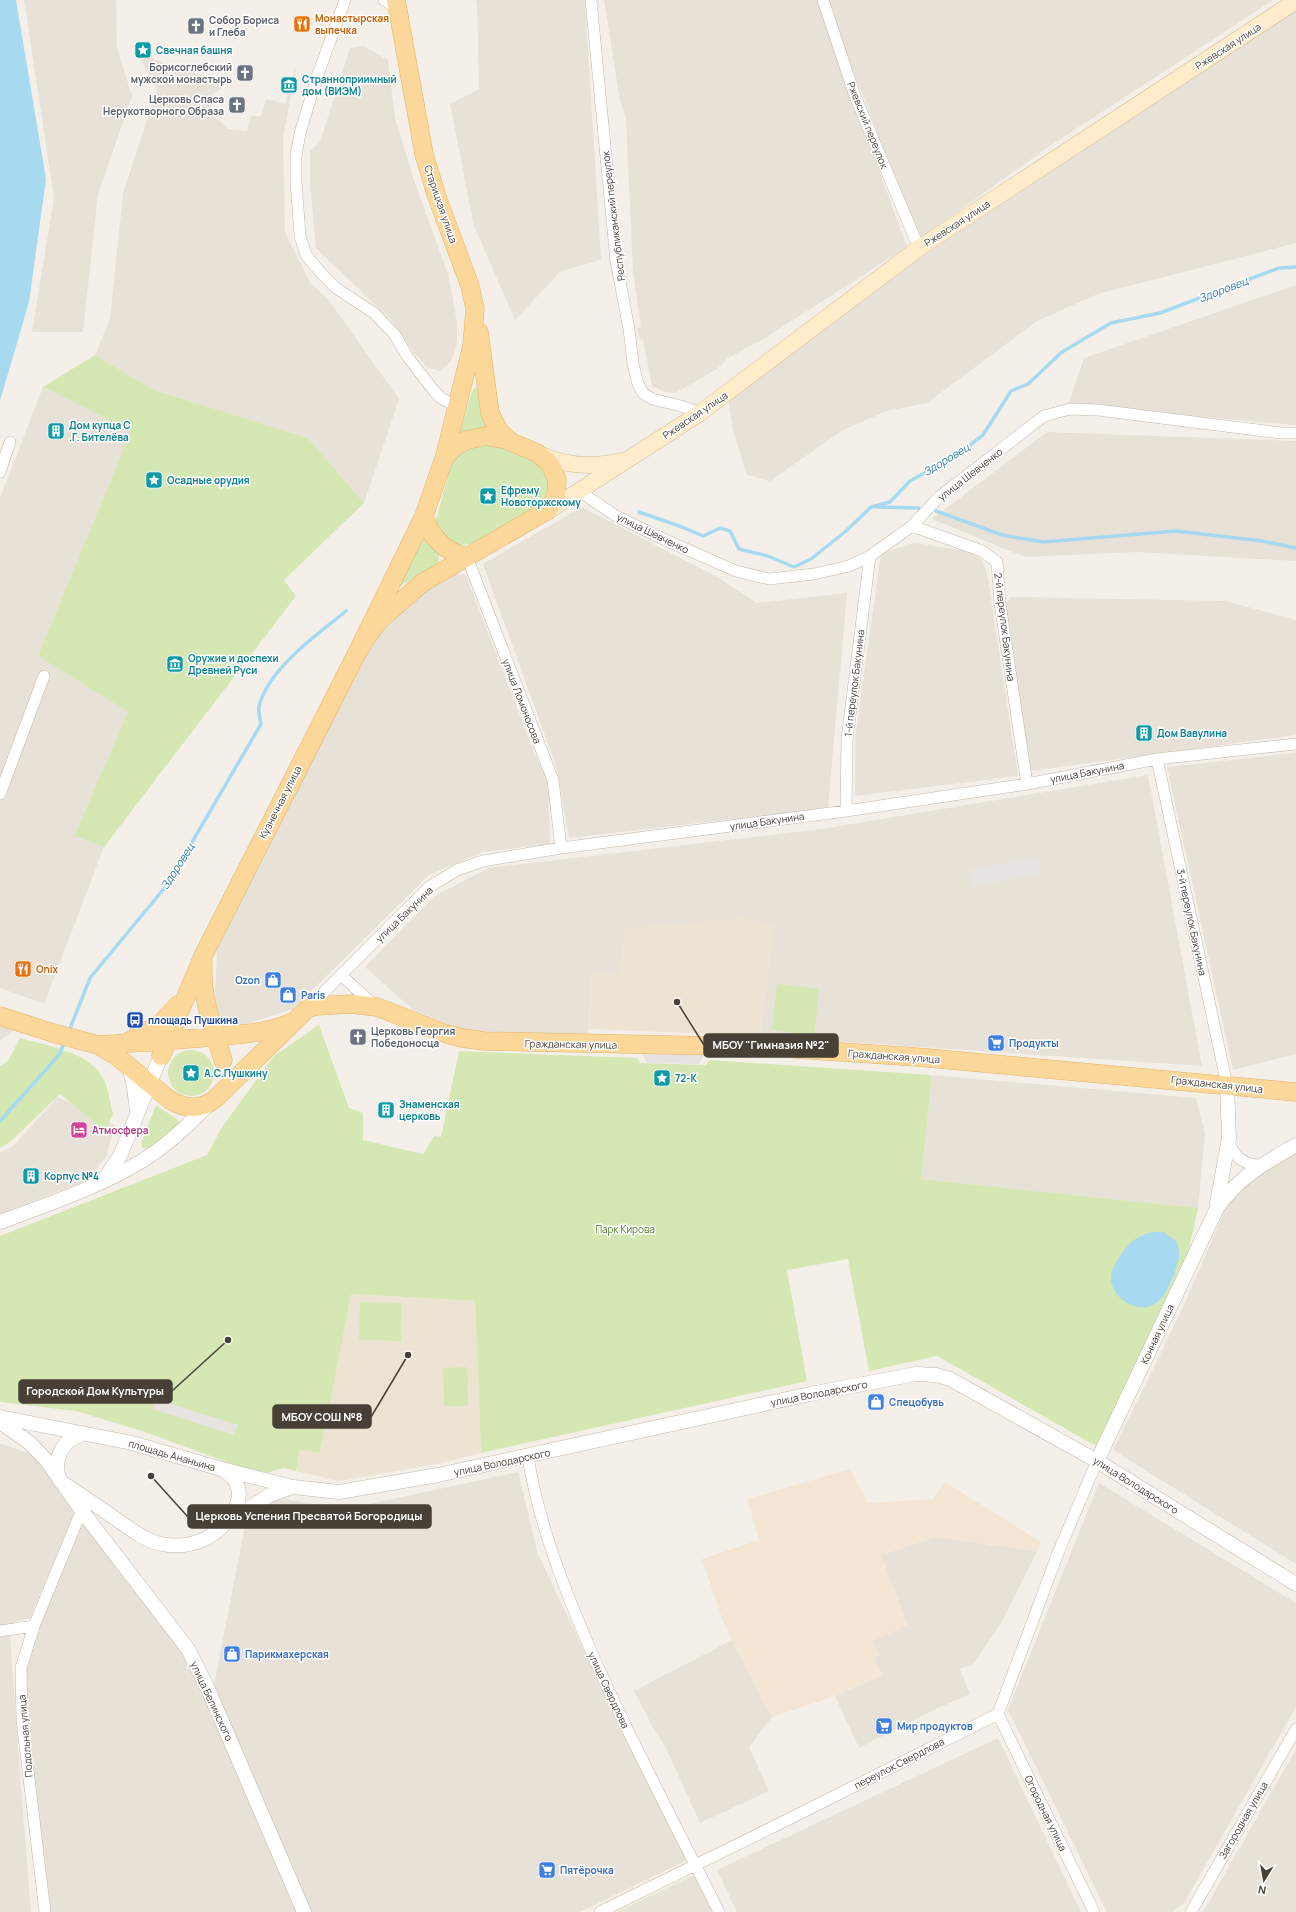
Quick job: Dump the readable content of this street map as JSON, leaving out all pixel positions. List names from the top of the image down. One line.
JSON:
{"streets":{"main road":["Ржевская улица","Старицкая улица","Кузнечная улица","Гражданская улица"],"street":["Ржевский переулок","Республиканский переулок","улица Шевченко","2-й переулок Бакунина","1-й переулок Бакунина","улица Ломоносова","улица Бакунина","3-й переулок Бакунина","Конная улица","улица Володарского","площадь Ананьина","улица Свердлова","улица Белинского","Подольная улица","переулок Свердлова","Огородная улица","Загородная улица"]},"crossings":[["Ржевская улица","Ржевский переулок"],["Ржевская улица","Старицкая улица"],["Ржевская улица","Республиканский переулок"],["Ржевская улица","улица Шевченко"],["Ржевская улица","улица Ломоносова"],["Старицкая улица","улица Ломоносова"],["улица Шевченко","2-й переулок Бакунина"],["улица Шевченко","1-й переулок Бакунина"],["2-й переулок Бакунина","улица Бакунина"],["1-й переулок Бакунина","улица Бакунина"],["улица Ломоносова","улица Бакунина"],["улица Бакунина","3-й переулок Бакунина"],["улица Бакунина","Гражданская улица"],["3-й переулок Бакунина","Гражданская улица"],["3-й переулок Бакунина","Конная улица"],["Гражданская улица","Конная улица"],["Конная улица","улица Володарского"],["улица Володарского","площадь Ананьина"],["улица Володарского","улица Свердлова"],["площадь Ананьина","улица Белинского"],["площадь Ананьина","Подольная улица"],["улица Свердлова","переулок Свердлова"],["улица Белинского","Подольная улица"],["переулок Свердлова","Огородная улица"]],"water":["Здоровец"],"parks":["Парк Кирова"],"places":{"restaurant":["Монастырская выпечка","Onix"],"church":["Собор Бориса и Глеба","Борисоглебский мужской монастырь","Церковь Спаса Нерукотворного Образа","Церковь Георгия Победоносца"],"place":["Свечная башня","Осадные орудия","Ефрему Новоторжскому","А.С.Пушкину","72-К"],"museum":["Странноприимный дом (ВИЭМ)","Оружие и доспехи Древней Руси"],"building":["Дом купца С .Г. Бителёва","Дом Вавулина","Знаменская церковь","Корпус №4"],"shop":["Ozon","Paris","Спецобувь","Парикмахерская"],"other":["МБОУ \"Гимназия №2\"","Городской Дом Культуры","МБОУ СОШ №8","Церковь Успения Пресвятой Богородицы"],"bus stop":["площадь Пушкина"],"supermarket":["Продукты","Мир продуктов","Пятёрочка"],"hotel":["Атмосфера"]},"north":"bottom"}
